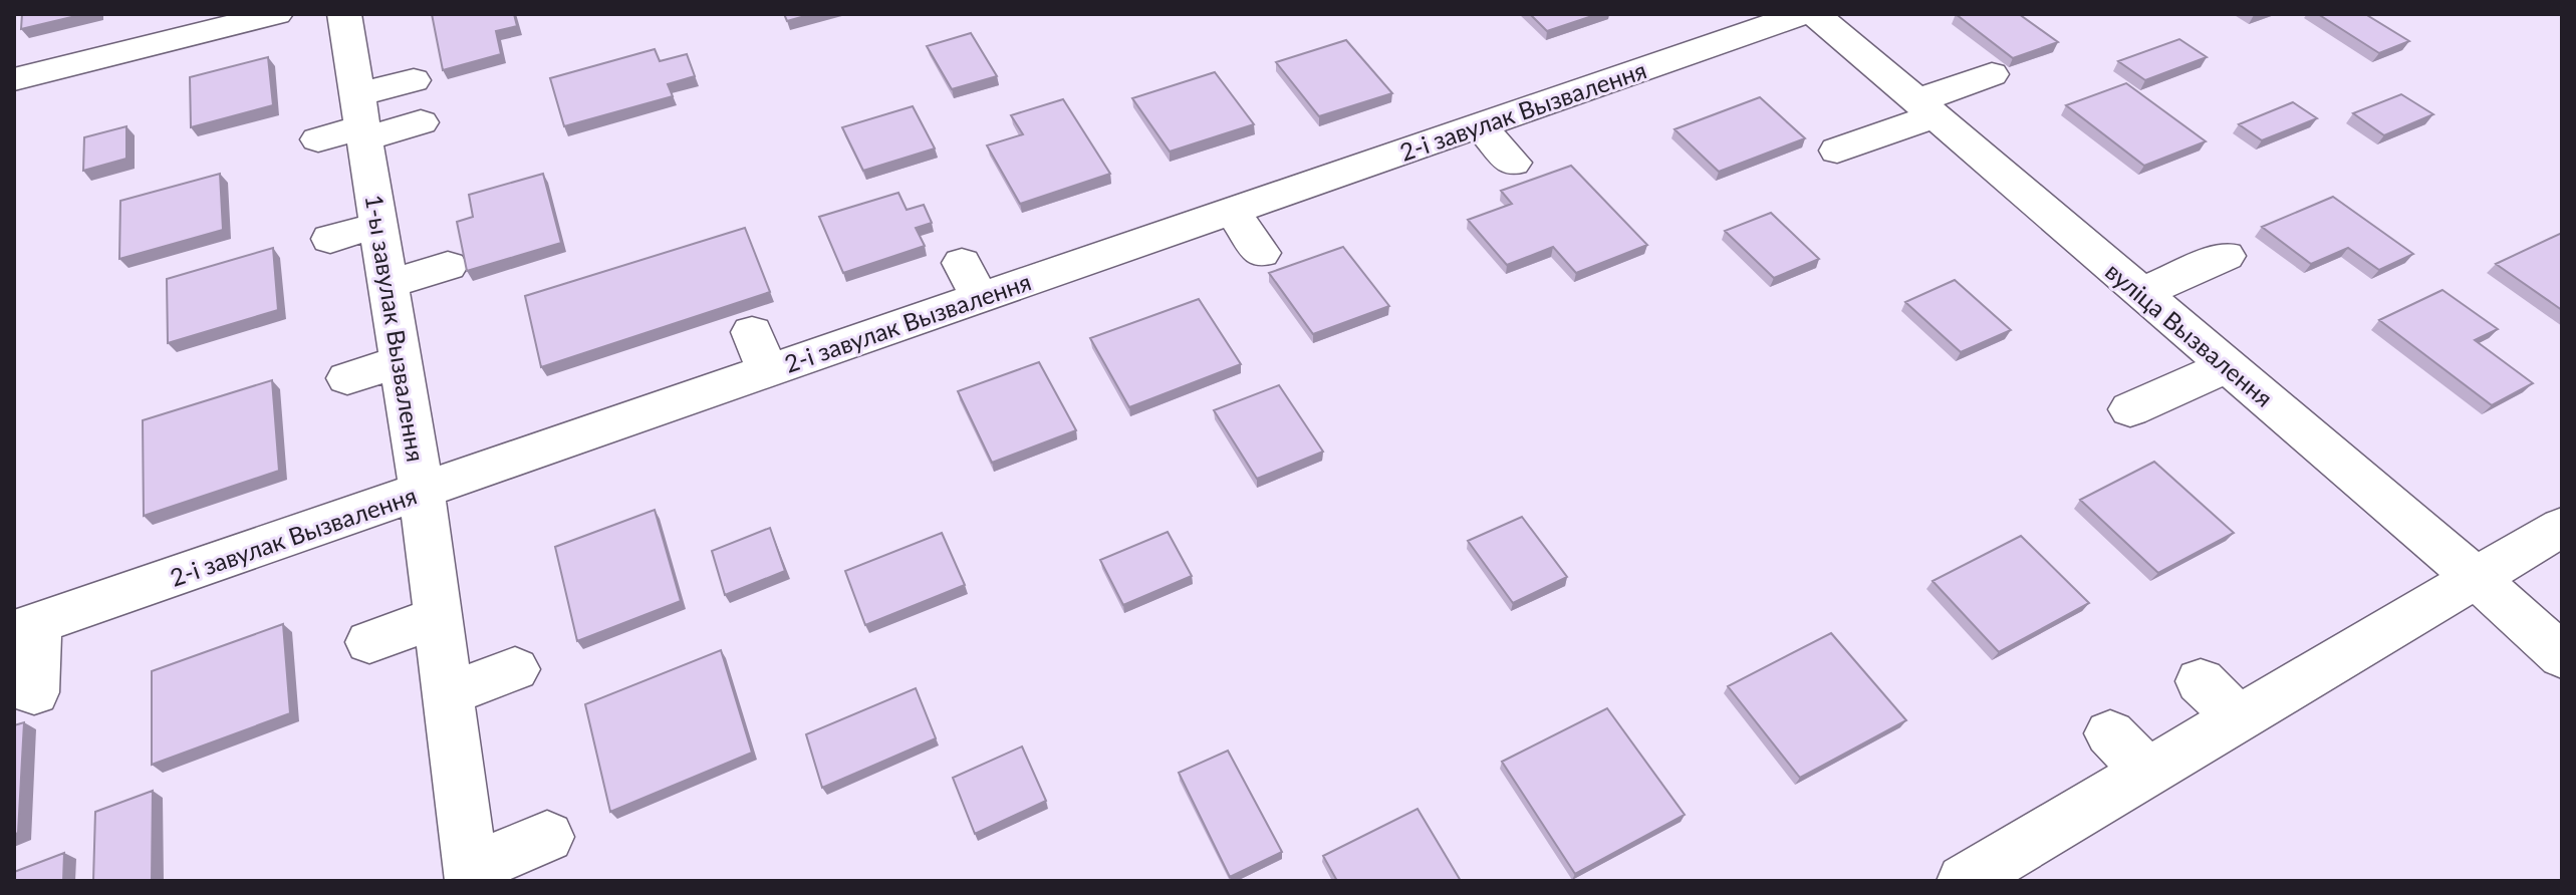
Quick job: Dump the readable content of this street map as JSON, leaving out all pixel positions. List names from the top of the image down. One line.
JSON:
{"streets":{"street":["2-і завулак Вызвалення","1-ы завулак Вызвалення","вуліца Вызвалення"]},"crossings":[["2-і завулак Вызвалення","1-ы завулак Вызвалення"]]}
